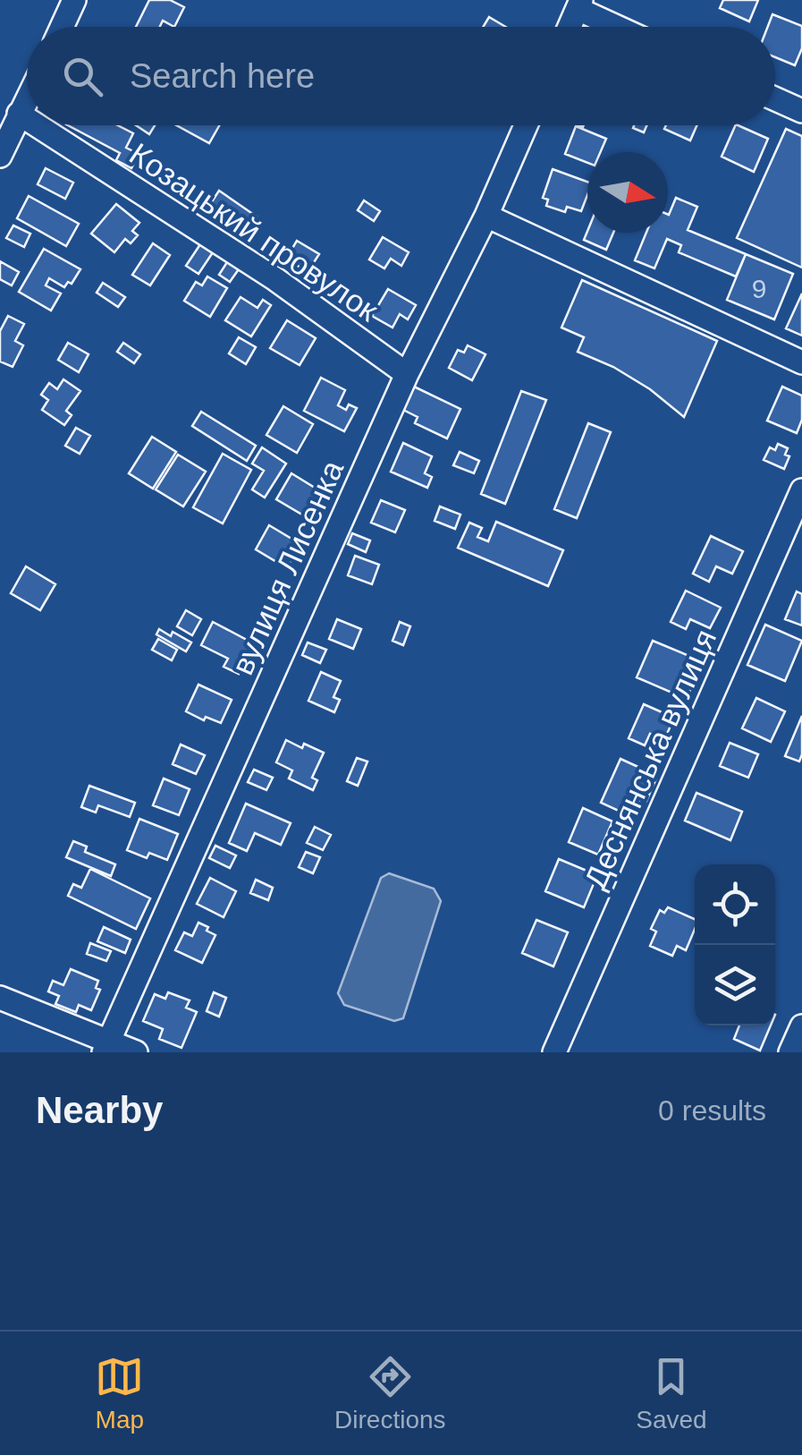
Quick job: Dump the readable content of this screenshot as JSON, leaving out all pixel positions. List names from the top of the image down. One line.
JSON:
{"streets":{"street":["Козацький провулок","вулиця Лисенка","Деснянська вулиця"]},"crossings":[["Козацький провулок","вулиця Лисенка"]],"house_numbers":["9"],"north":"right","page":{"search":"Search here","heading":["Nearby","0 results"],"nav":["Map","Directions","Saved"]}}
